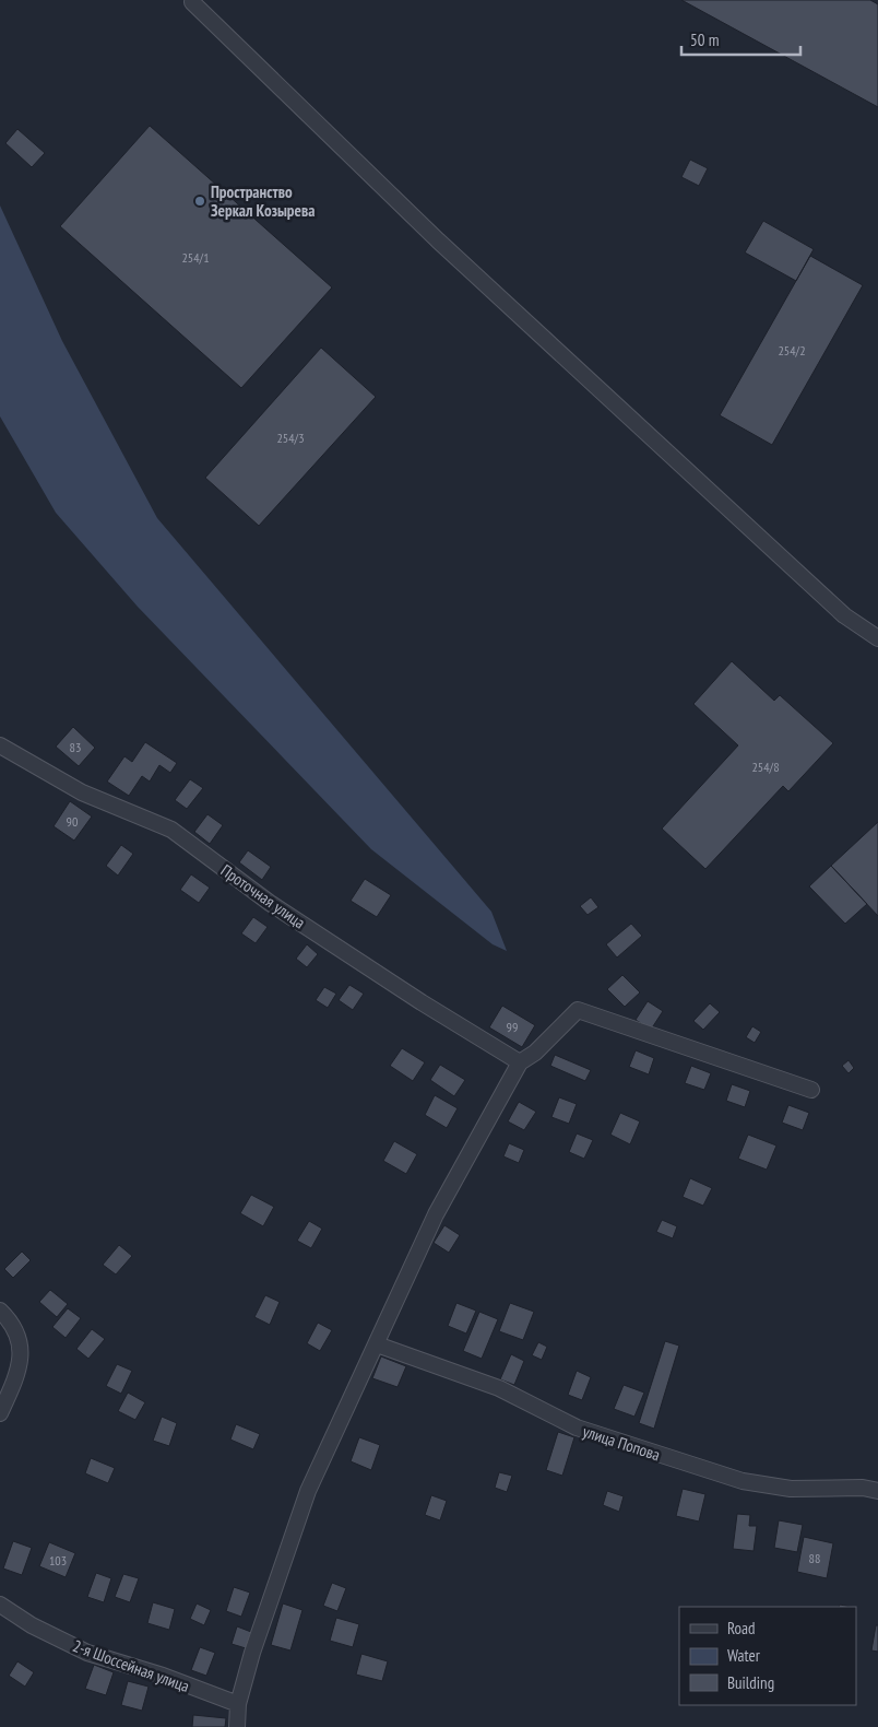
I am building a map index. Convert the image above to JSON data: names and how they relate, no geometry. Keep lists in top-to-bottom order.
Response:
{
  "streets": {
    "street": ["Проточная улица", "улица Попова", "2-я Шоссейная улица"]
  },
  "places": ["Пространство Зеркал Козырева"],
  "house_numbers": [
    "254/1",
    "254/2",
    "254/3",
    "83",
    "254/8",
    "90",
    "99",
    "88",
    "103"
  ],
  "legend": ["Road", "Water", "Building"],
  "scale_bar": "50 m"
}
